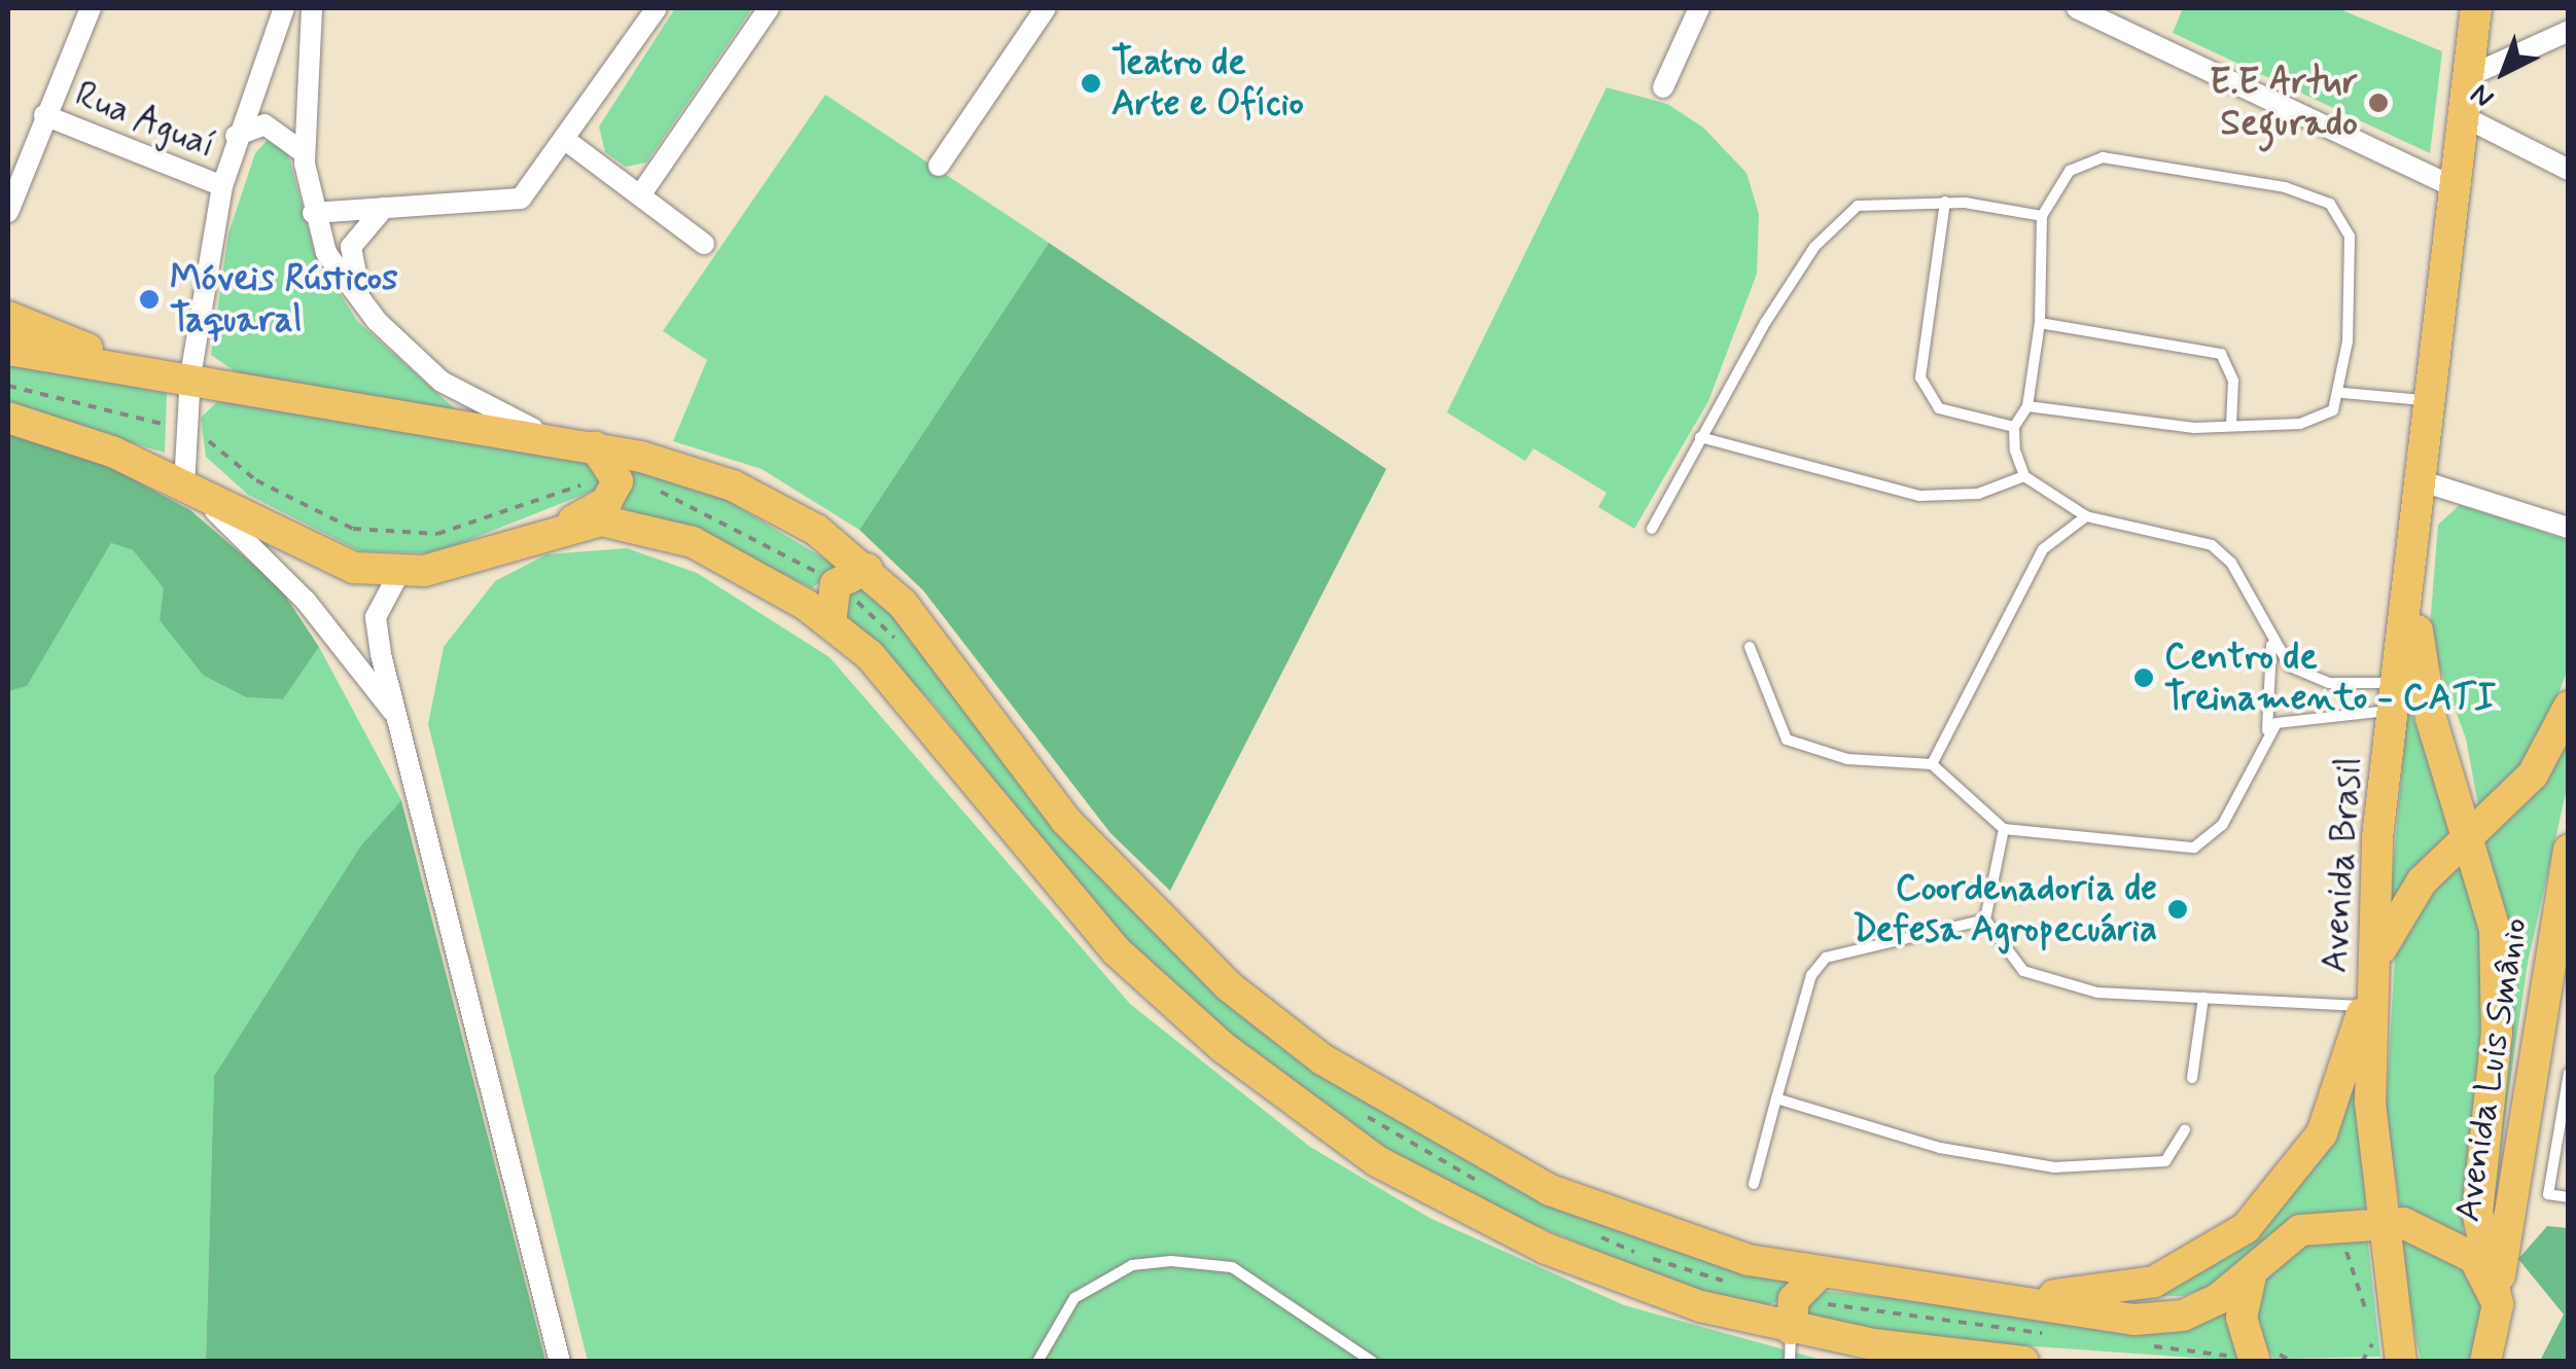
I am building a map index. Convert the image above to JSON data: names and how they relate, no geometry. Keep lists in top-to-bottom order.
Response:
{
  "streets": {
    "main road": ["Avenida Brasil", "Avenida Luis Smânio"],
    "street": ["Rua Aguaí"]
  },
  "places": [
    "Teatro de Arte e Ofício",
    "E.E Artur Segurado",
    "Móveis Rústicos Taquaral",
    "Centro de Treinamento - CATI",
    "Coordenadoria de Defesa Agropecuária"
  ],
  "north": "bottom left"
}
